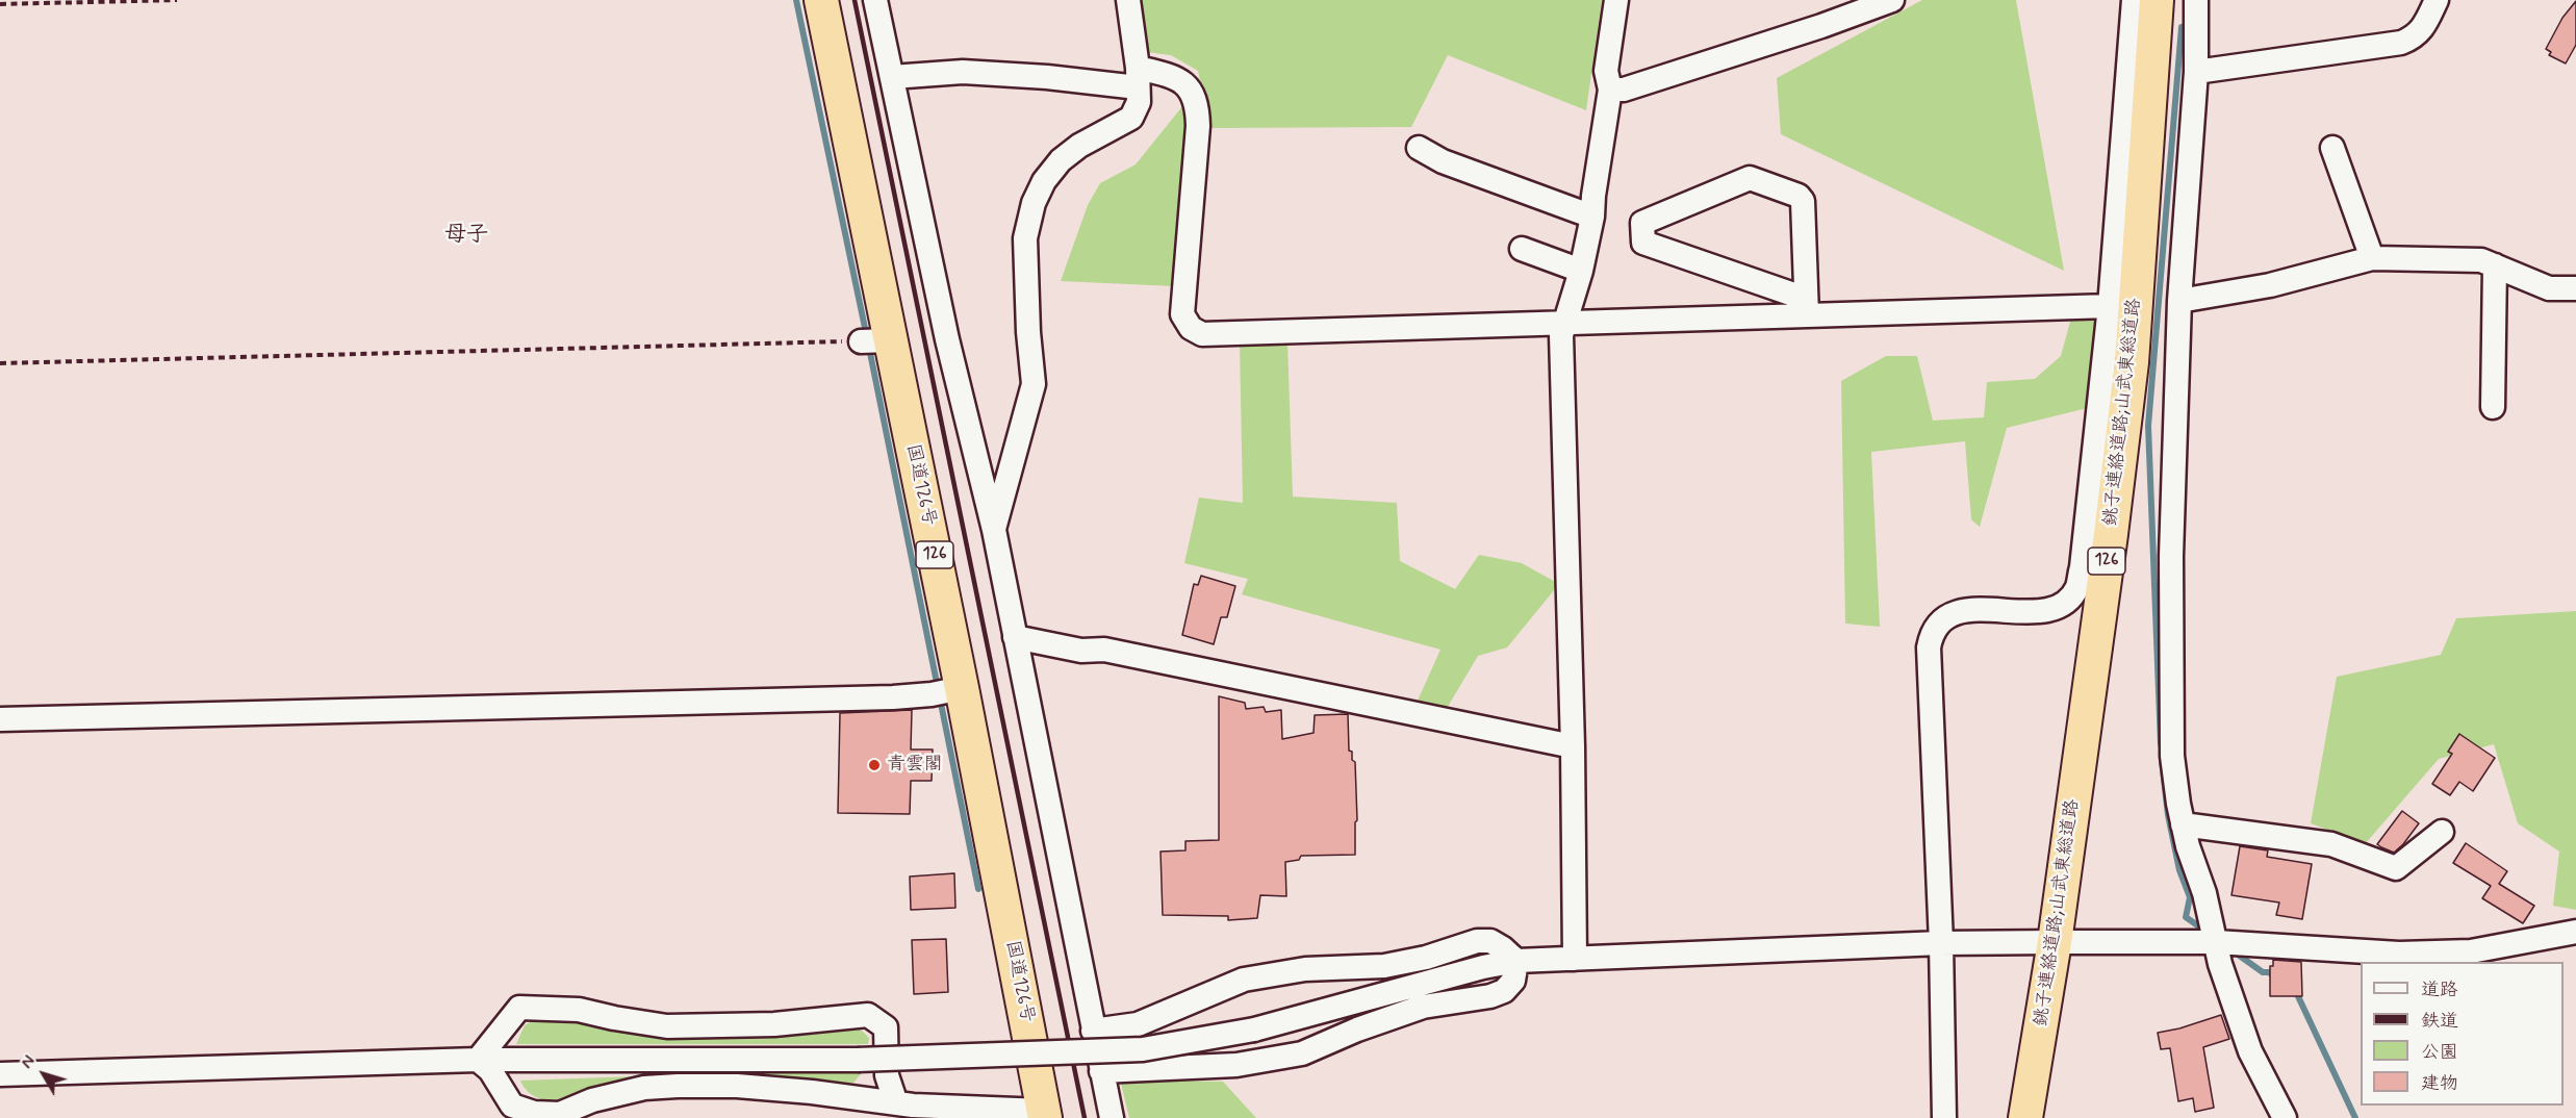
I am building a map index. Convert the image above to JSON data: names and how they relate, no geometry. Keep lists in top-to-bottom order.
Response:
{
  "streets": {
    "highway": ["銚子連絡道路;山武東総道路", "国道126号", "126"]
  },
  "districts": ["母子"],
  "places": ["青雲閣"],
  "legend": [
    "道路",
    "鉄道",
    "公園",
    "建物"
  ],
  "north": "top left"
}
